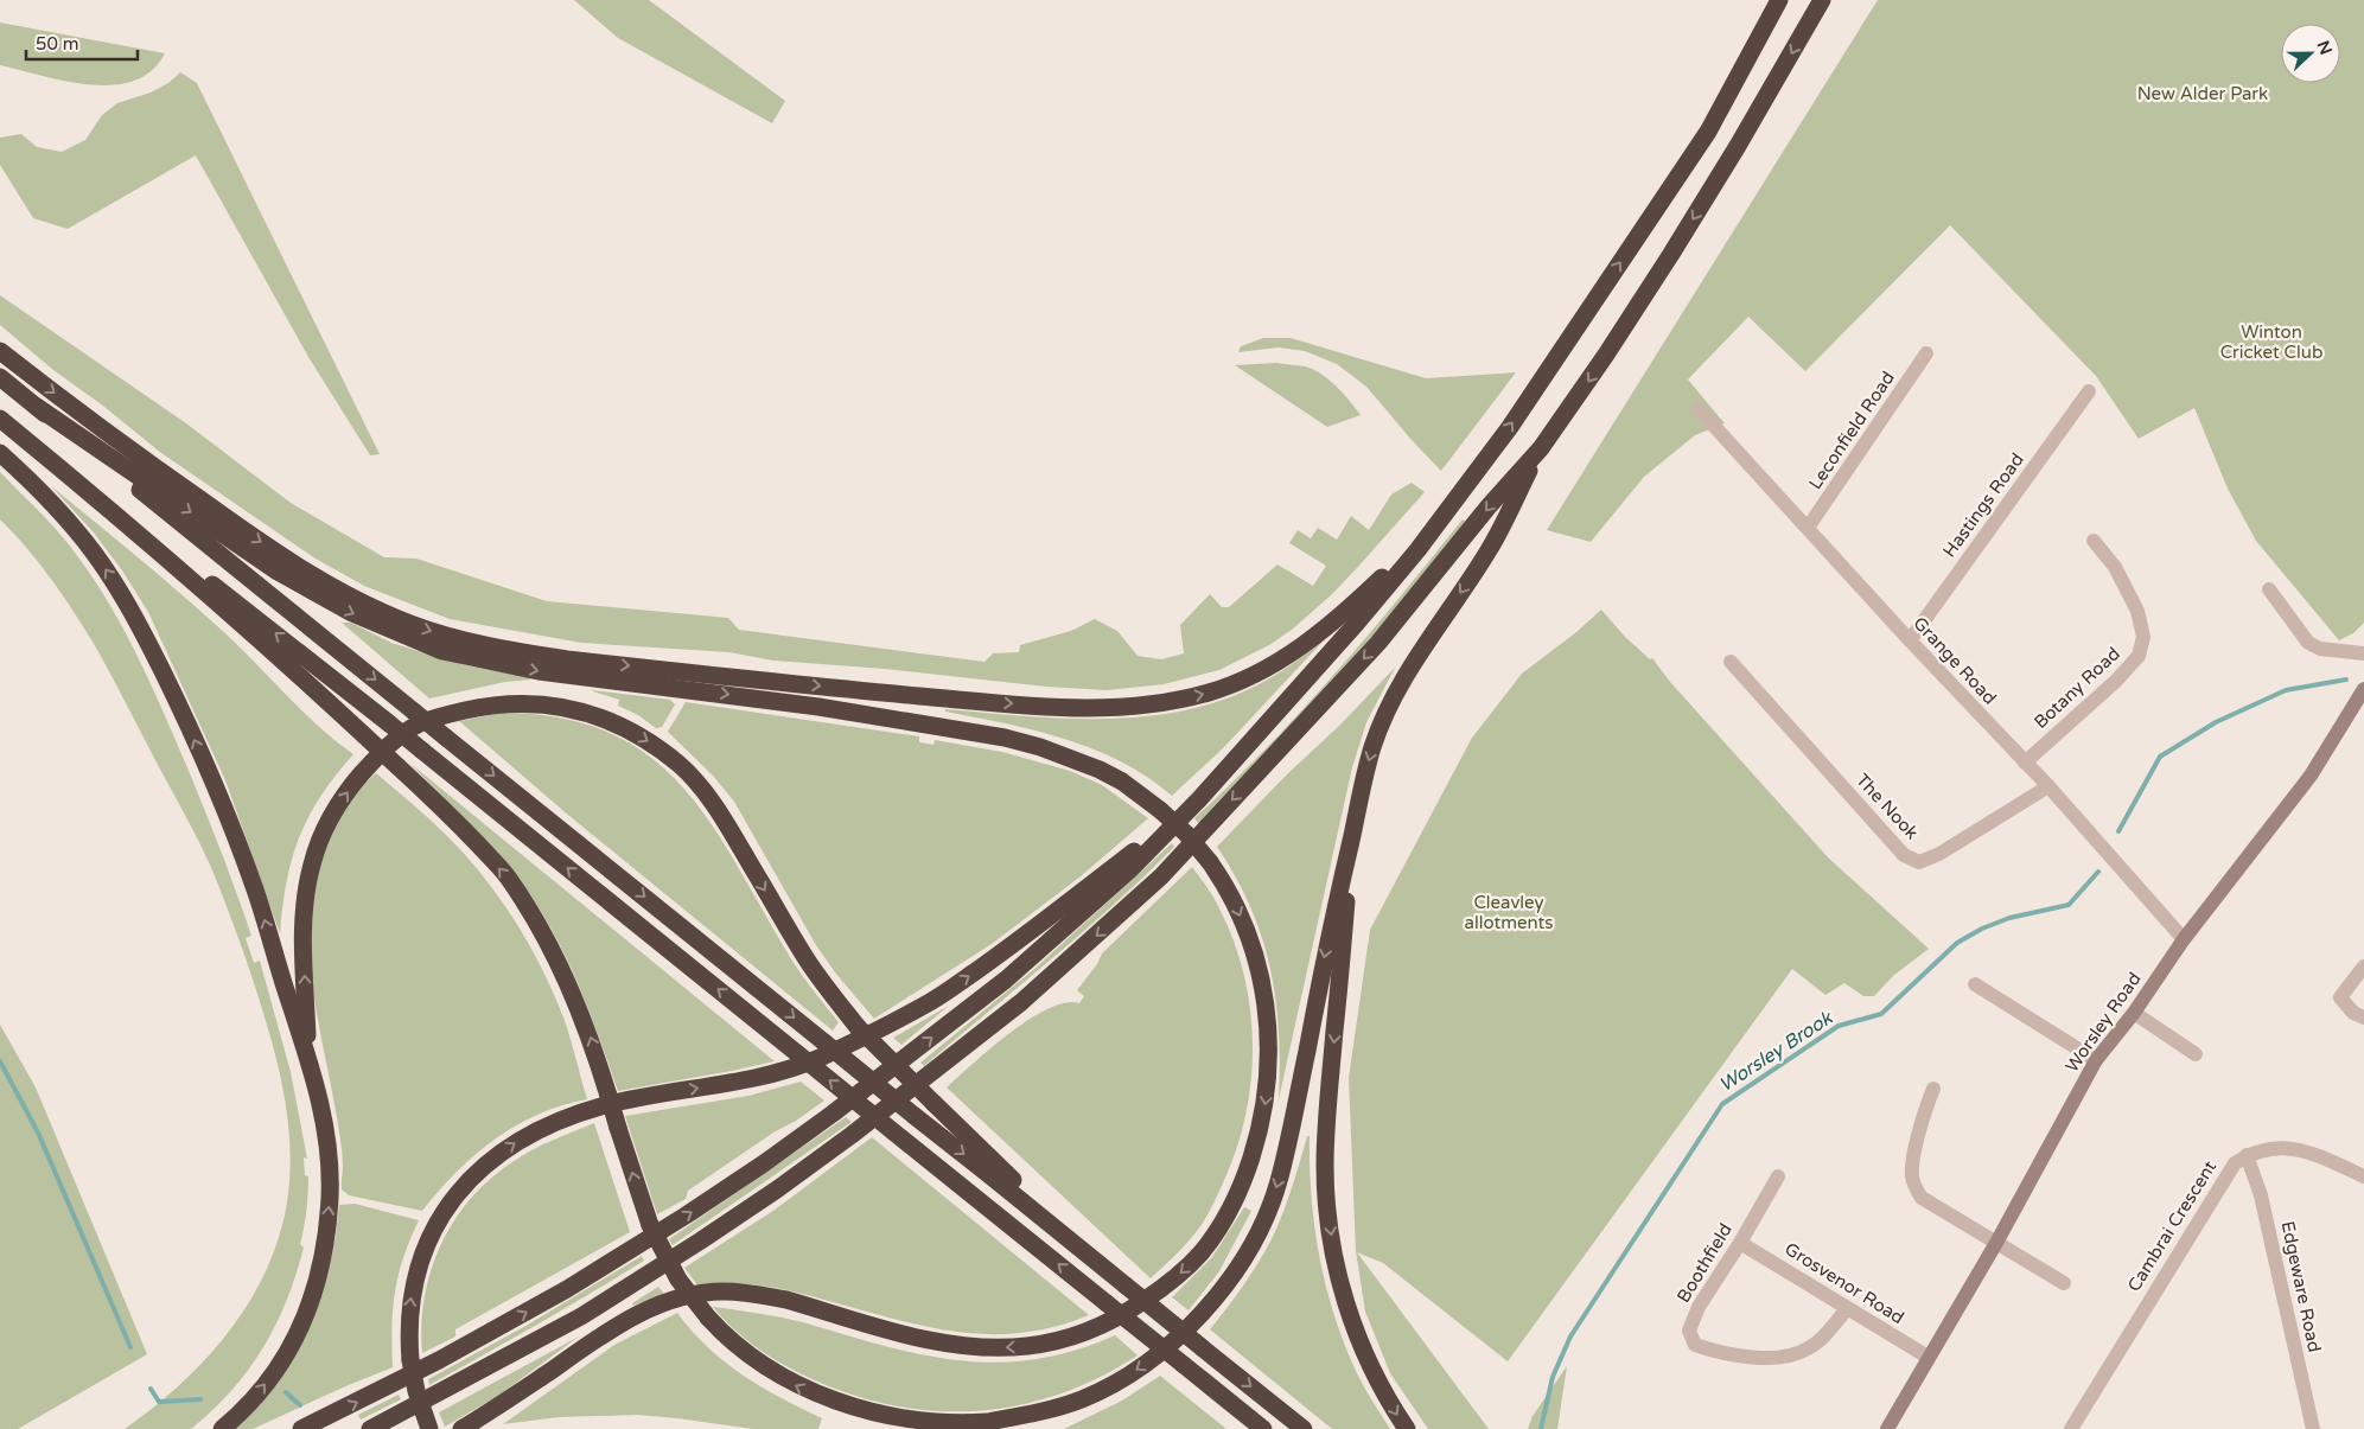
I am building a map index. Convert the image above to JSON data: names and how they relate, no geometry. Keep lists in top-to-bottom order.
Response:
{
  "streets": {
    "main road": ["Worsley Road"],
    "street": [
      "Leconfield Road",
      "Hastings Road",
      "Grange Road",
      "Botany Road",
      "The Nook",
      "Cambrai Crescent",
      "Boothfield",
      "Grosvenor Road",
      "Edgeware Road"
    ]
  },
  "crossings": [
    ["Leconfield Road", "Grange Road"],
    ["Hastings Road", "Grange Road"],
    ["Grange Road", "Botany Road"],
    ["Grange Road", "The Nook"],
    ["Grange Road", "Worsley Road"],
    ["Worsley Road", "Grosvenor Road"],
    ["Cambrai Crescent", "Edgeware Road"],
    ["Boothfield", "Grosvenor Road"]
  ],
  "water": ["Worsley Brook"],
  "parks": ["New Alder Park", "Winton Cricket Club", "Cleavley allotments"],
  "scale_bar": "50 m",
  "north": "right"
}
